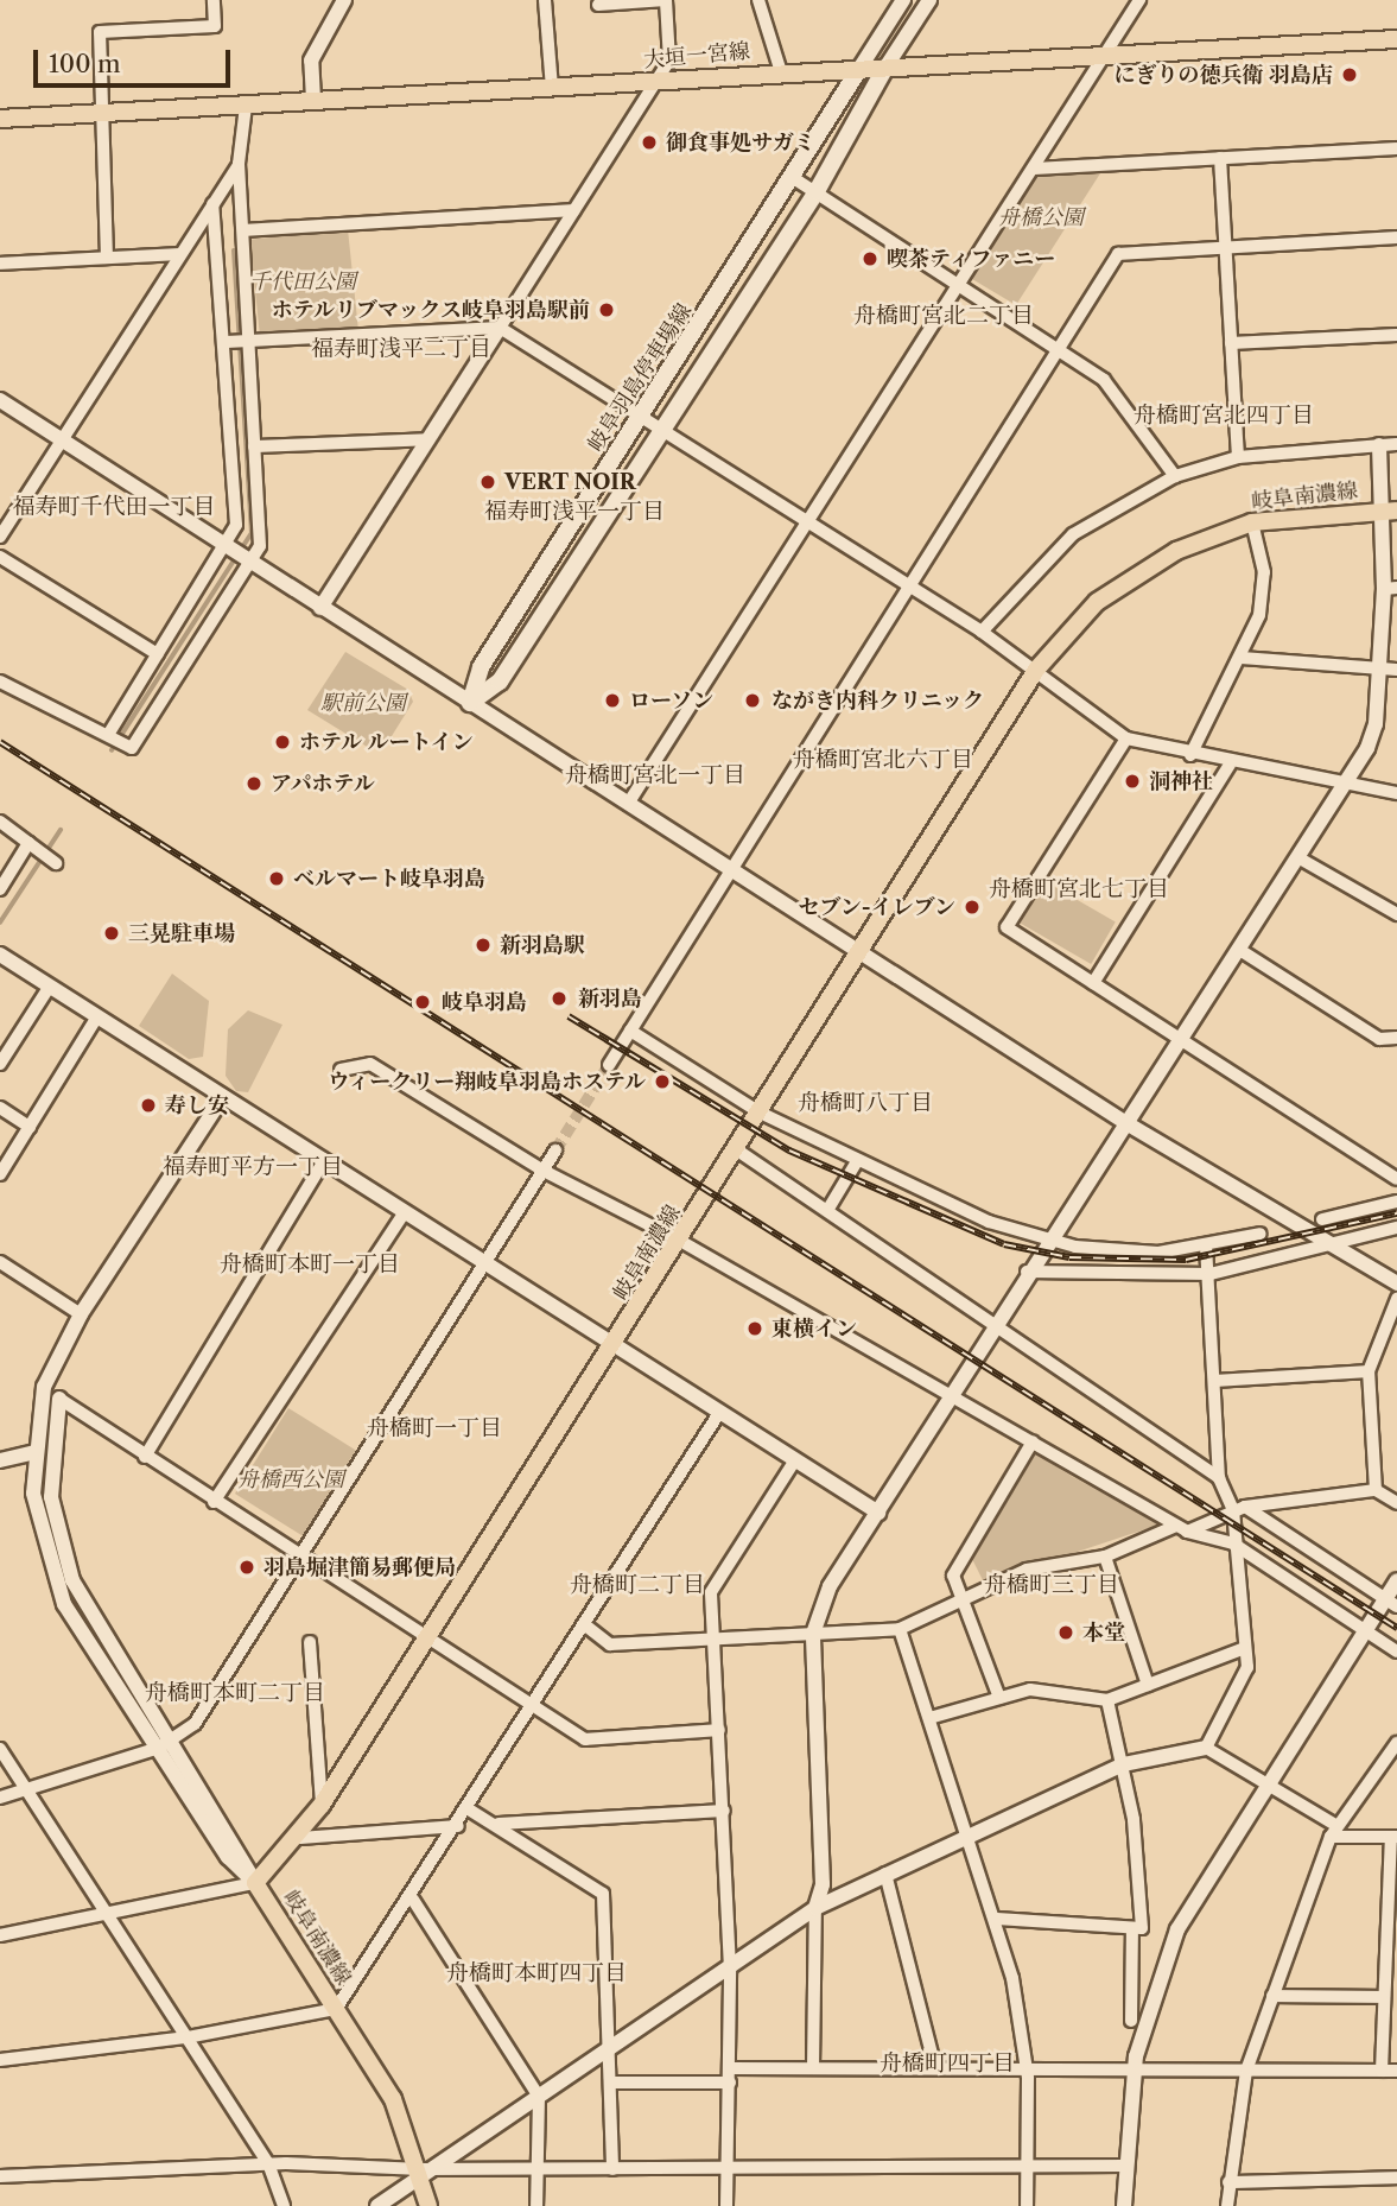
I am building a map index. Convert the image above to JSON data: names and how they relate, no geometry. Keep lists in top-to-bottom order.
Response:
{
  "streets": {
    "main road": ["大垣一宮線", "岐阜羽島停車場線", "岐阜南濃線"]
  },
  "crossings": [
    ["大垣一宮線", "岐阜羽島停車場線"]
  ],
  "districts": [
    "舟橋町宮北二丁目",
    "福寿町浅平二丁目",
    "舟橋町宮北四丁目",
    "福寿町千代田一丁目",
    "福寿町浅平一丁目",
    "舟橋町宮北六丁目",
    "舟橋町宮北一丁目",
    "舟橋町宮北七丁目",
    "舟橋町八丁目",
    "福寿町平方一丁目",
    "舟橋町本町一丁目",
    "舟橋町一丁目",
    "舟橋町二丁目",
    "舟橋町三丁目",
    "舟橋町本町二丁目",
    "舟橋町本町四丁目",
    "舟橋町四丁目"
  ],
  "parks": [
    "舟橋公園",
    "千代田公園",
    "駅前公園",
    "舟橋西公園"
  ],
  "places": [
    "にぎりの徳兵衛 羽島店",
    "御食事処サガミ",
    "喫茶ティファニー",
    "ホテルリブマックス岐阜羽島駅前",
    "VERT NOIR",
    "ローソン",
    "ながき内科クリニック",
    "ホテル ルートイン",
    "洞神社",
    "アパホテル",
    "ベルマート岐阜羽島",
    "セブン-イレブン",
    "三晃駐車場",
    "新羽島駅",
    "新羽島",
    "岐阜羽島",
    "ウィークリー翔岐阜羽島ホステル",
    "寿し安",
    "東横イン",
    "羽島堀津簡易郵便局",
    "本堂"
  ],
  "scale_bar": "100 m"
}
